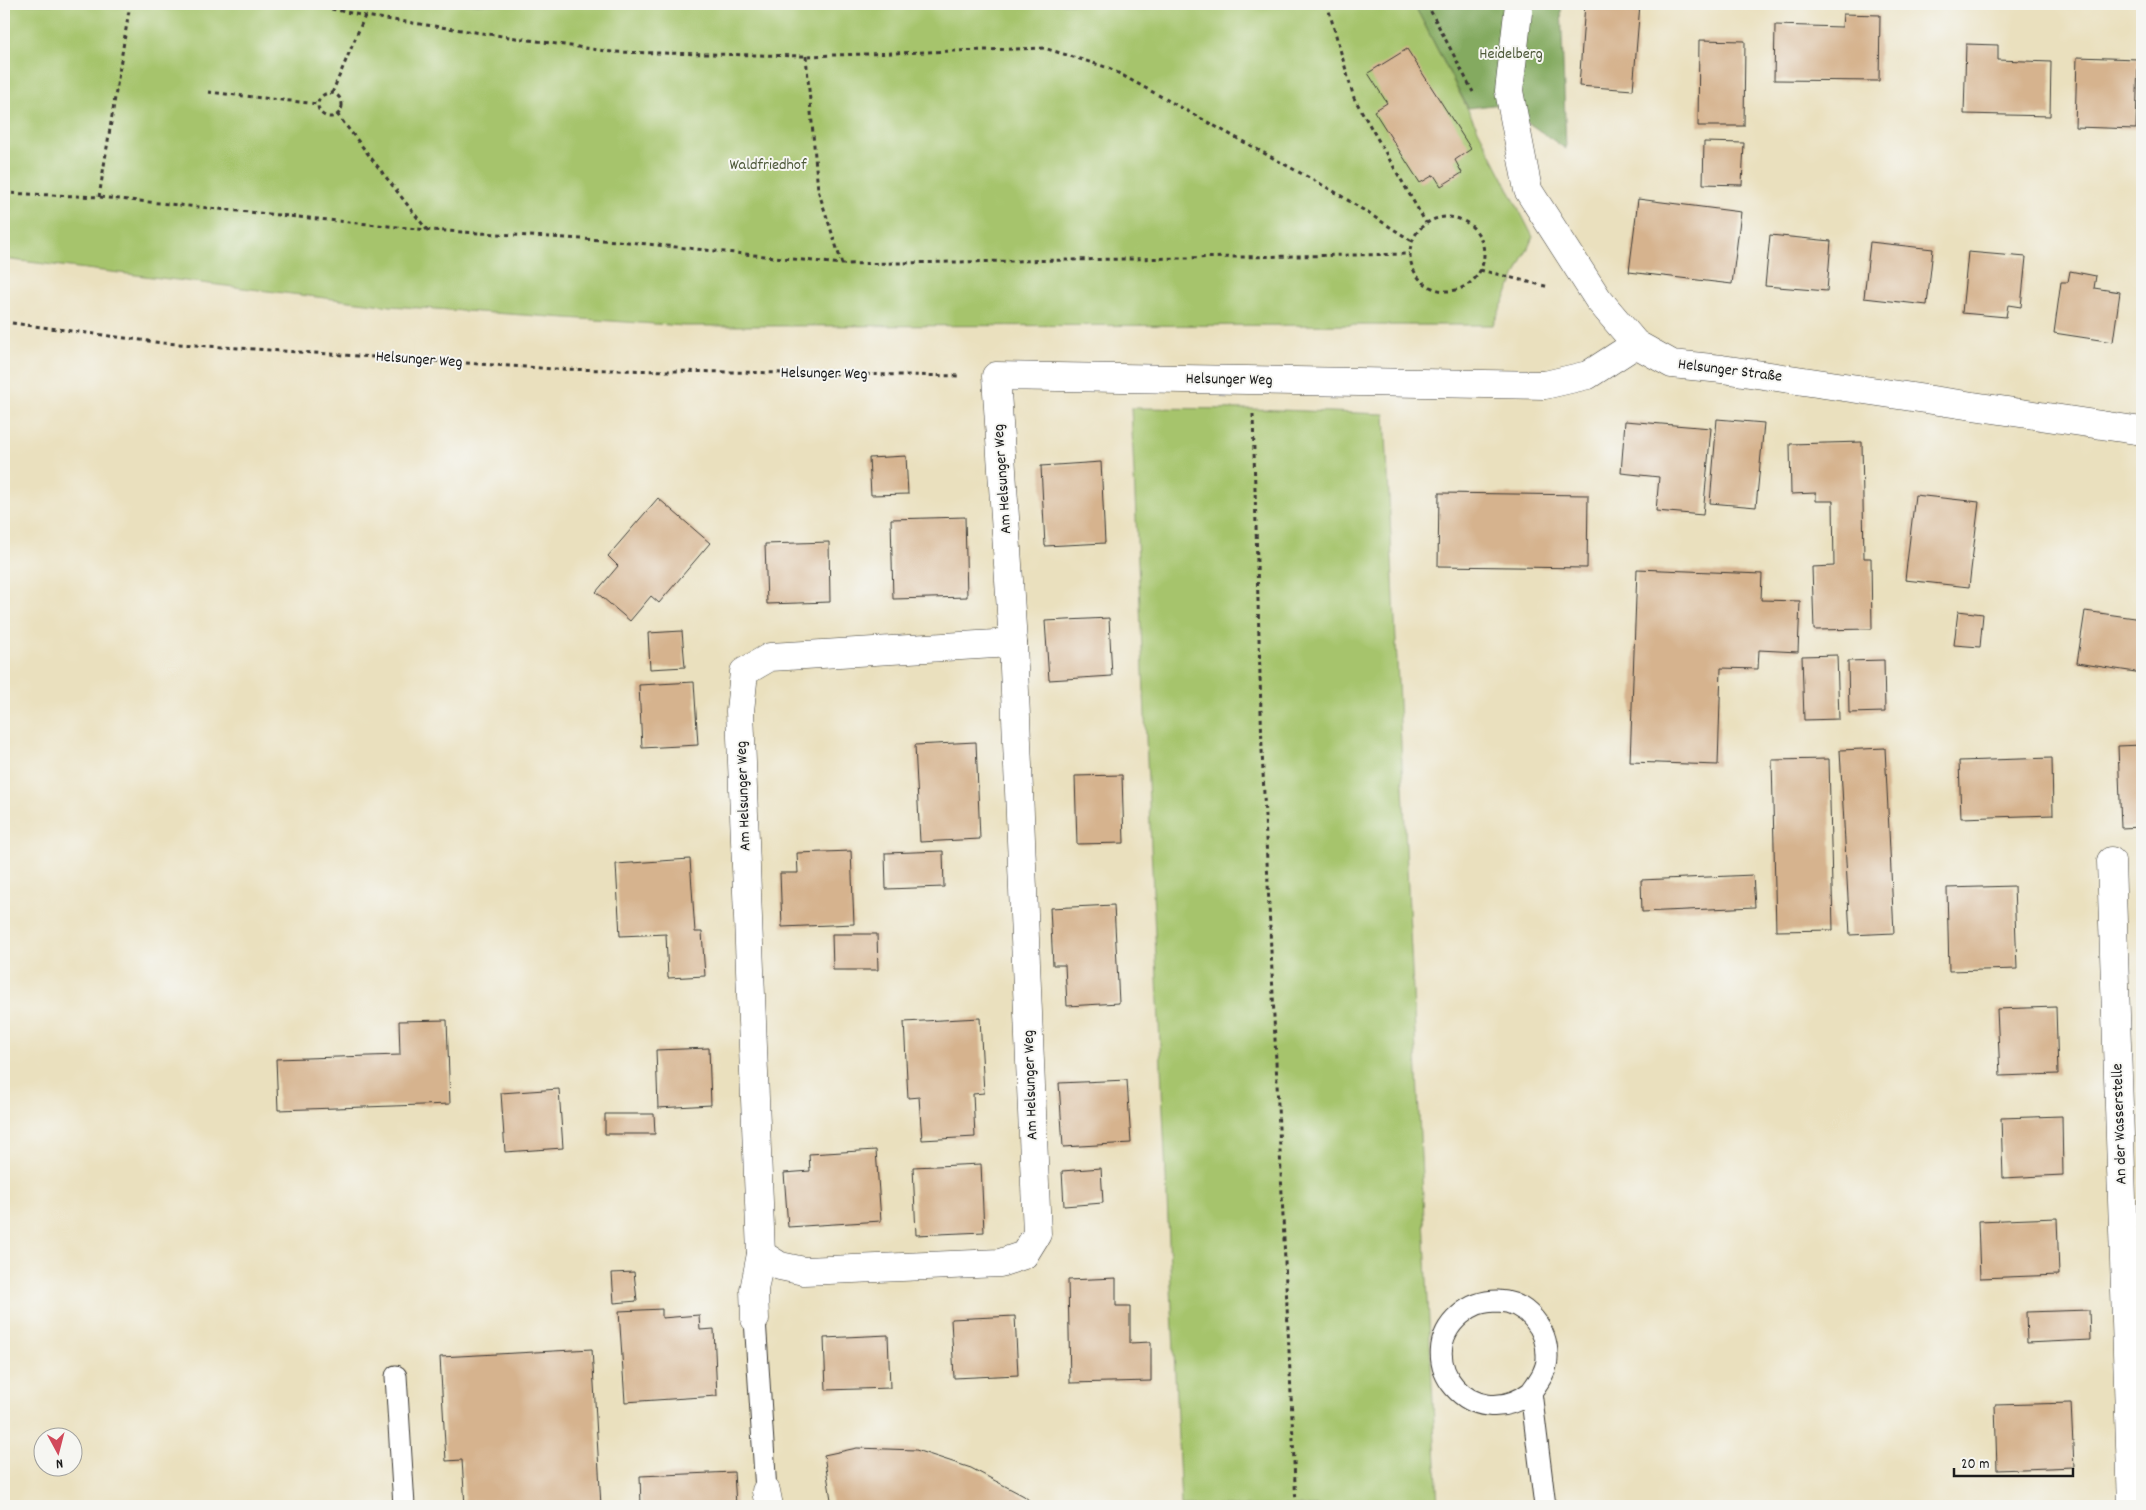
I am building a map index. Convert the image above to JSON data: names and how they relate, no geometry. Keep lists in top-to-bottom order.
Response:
{
  "streets": {
    "street": [
      "Helsunger Weg",
      "Helsunger Straße",
      "Am Helsunger Weg",
      "An der Wasserstelle"
    ]
  },
  "crossings": [
    ["Helsunger Weg", "Helsunger Straße"],
    ["Helsunger Weg", "Am Helsunger Weg"]
  ],
  "parks": ["Heidelberg", "Waldfriedhof"],
  "scale_bar": "20 m",
  "north": "bottom"
}
